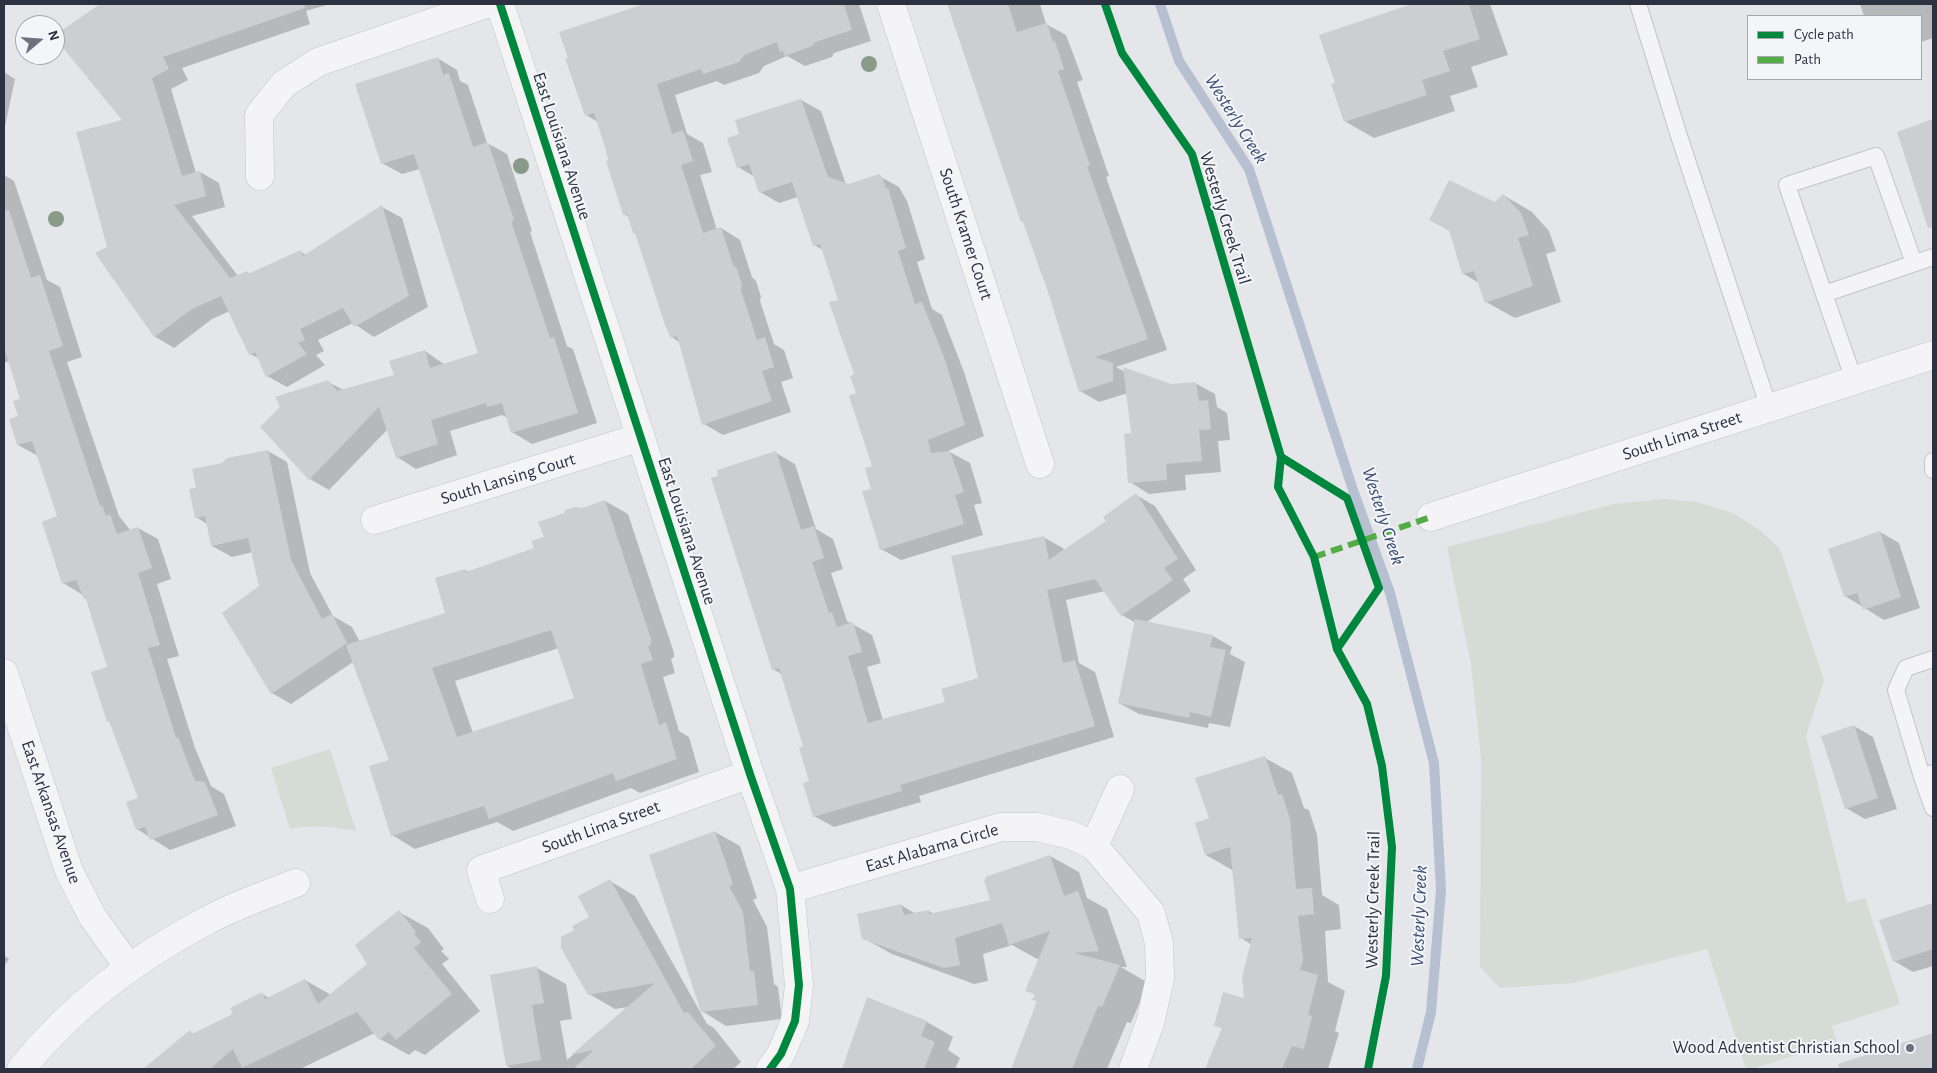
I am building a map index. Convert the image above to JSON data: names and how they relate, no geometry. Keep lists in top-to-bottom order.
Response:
{
  "streets": {
    "street": [
      "East Louisiana Avenue",
      "South Kramer Court",
      "South Lima Street",
      "South Lansing Court",
      "East Arkansas Avenue",
      "East Alabama Circle"
    ],
    "cycle path": ["Westerly Creek Trail"]
  },
  "crossings": [
    ["East Louisiana Avenue", "South Lima Street"],
    ["East Louisiana Avenue", "South Lansing Court"],
    ["East Louisiana Avenue", "East Alabama Circle"]
  ],
  "water": ["Westerly Creek"],
  "places": ["Wood Adventist Christian School"],
  "legend": ["Cycle path", "Path"],
  "north": "right"
}
